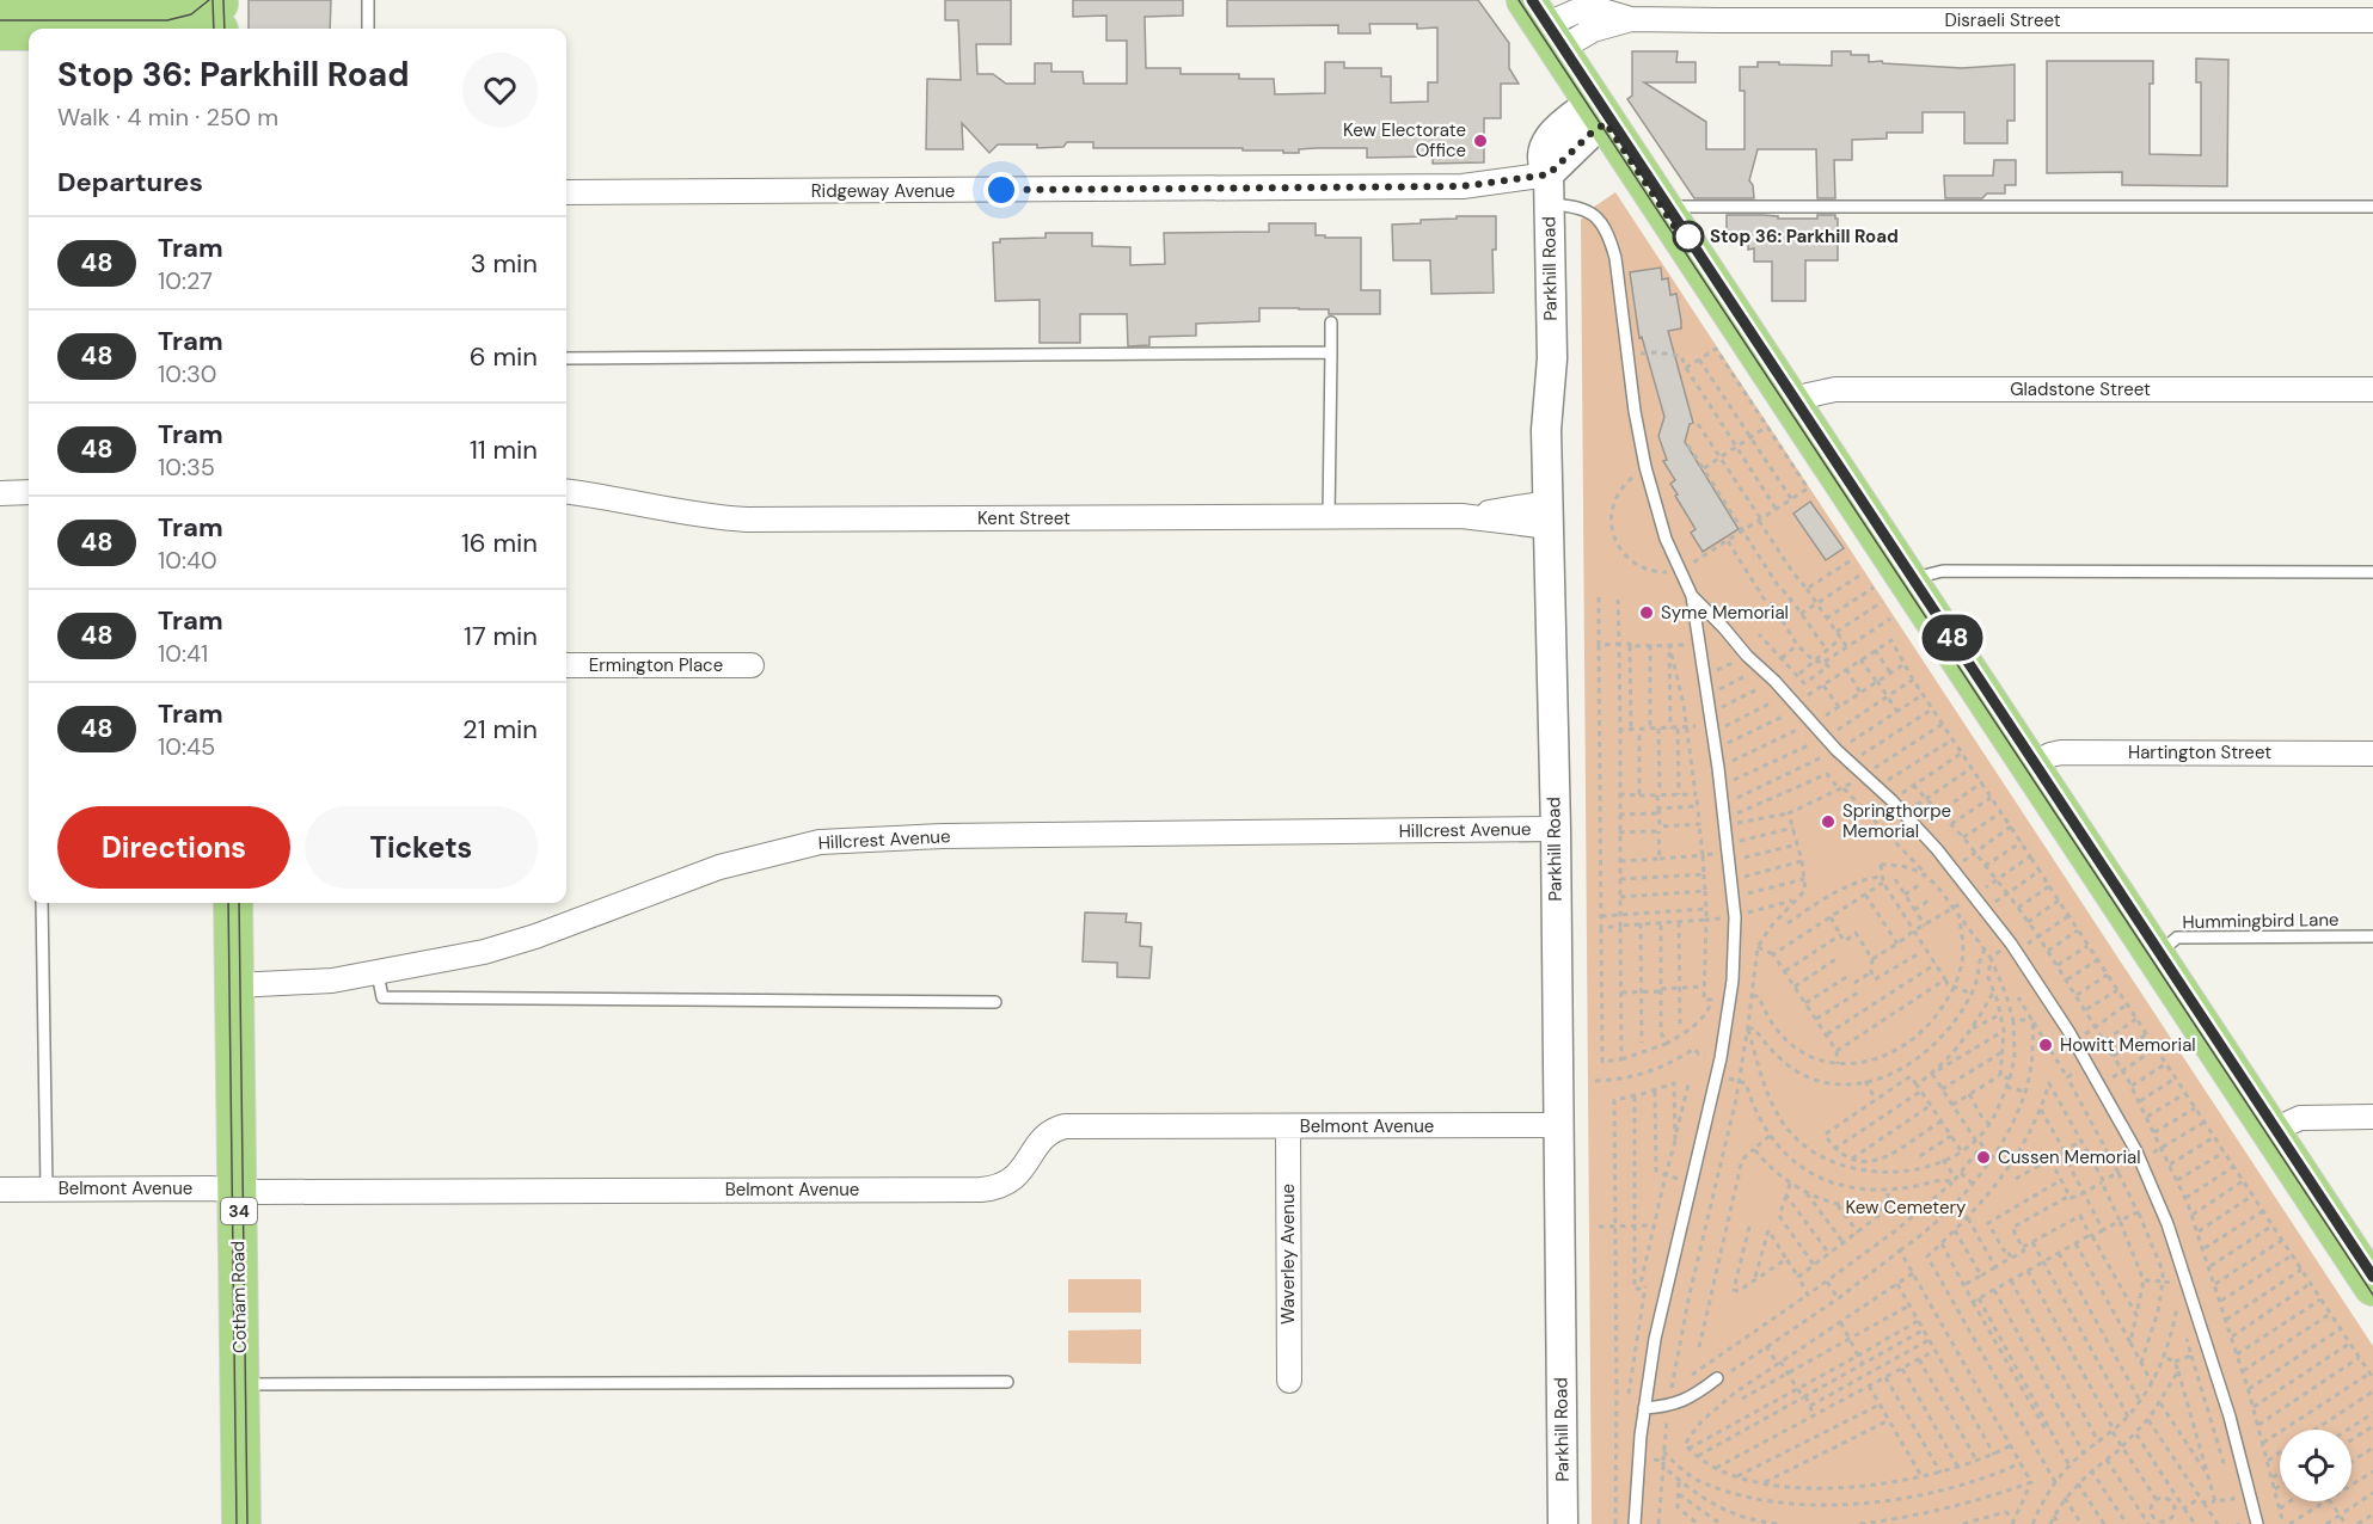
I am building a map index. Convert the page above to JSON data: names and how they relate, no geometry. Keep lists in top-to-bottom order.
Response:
{
  "streets": {
    "main road": ["34", "Cotham Road"],
    "street": [
      "Disraeli Street",
      "Ridgeway Avenue",
      "Parkhill Road",
      "Gladstone Street",
      "Kent Street",
      "Ermington Place",
      "Hartington Street",
      "Hillcrest Avenue",
      "Belmont Avenue",
      "Waverley Avenue"
    ],
    "lane": ["Hummingbird Lane"]
  },
  "crossings": [
    ["Ridgeway Avenue", "Parkhill Road"],
    ["Parkhill Road", "Kent Street"],
    ["Parkhill Road", "Hillcrest Avenue"],
    ["Parkhill Road", "Belmont Avenue"],
    ["Hillcrest Avenue", "Cotham Road"],
    ["Belmont Avenue", "Waverley Avenue"],
    ["Belmont Avenue", "Cotham Road"]
  ],
  "parks": ["Kew Cemetery"],
  "places": [
    "Kew Electorate Office",
    "Stop 36: Parkhill Road",
    "Syme Memorial",
    "Springthorpe Memorial",
    "Howitt Memorial",
    "Cussen Memorial"
  ],
  "lines": ["tram line 48"],
  "page": {
    "on_map": "48",
    "heading": [
      ["Stop 36: Parkhill Road", "Walk · 4 min · 250 m"],
      "Departures"
    ],
    "list": [
      {
        "mark": "48",
        "name": "Tram",
        "note": "10:27",
        "value": "3 min"
      },
      {
        "mark": "48",
        "name": "Tram",
        "note": "10:30",
        "value": "6 min"
      },
      {
        "mark": "48",
        "name": "Tram",
        "note": "10:35",
        "value": "11 min"
      },
      {
        "mark": "48",
        "name": "Tram",
        "note": "10:40",
        "value": "16 min"
      },
      {
        "mark": "48",
        "name": "Tram",
        "note": "10:41",
        "value": "17 min"
      },
      {
        "mark": "48",
        "name": "Tram",
        "note": "10:45",
        "value": "21 min"
      }
    ],
    "buttons": ["Directions", "Tickets"]
  }
}
